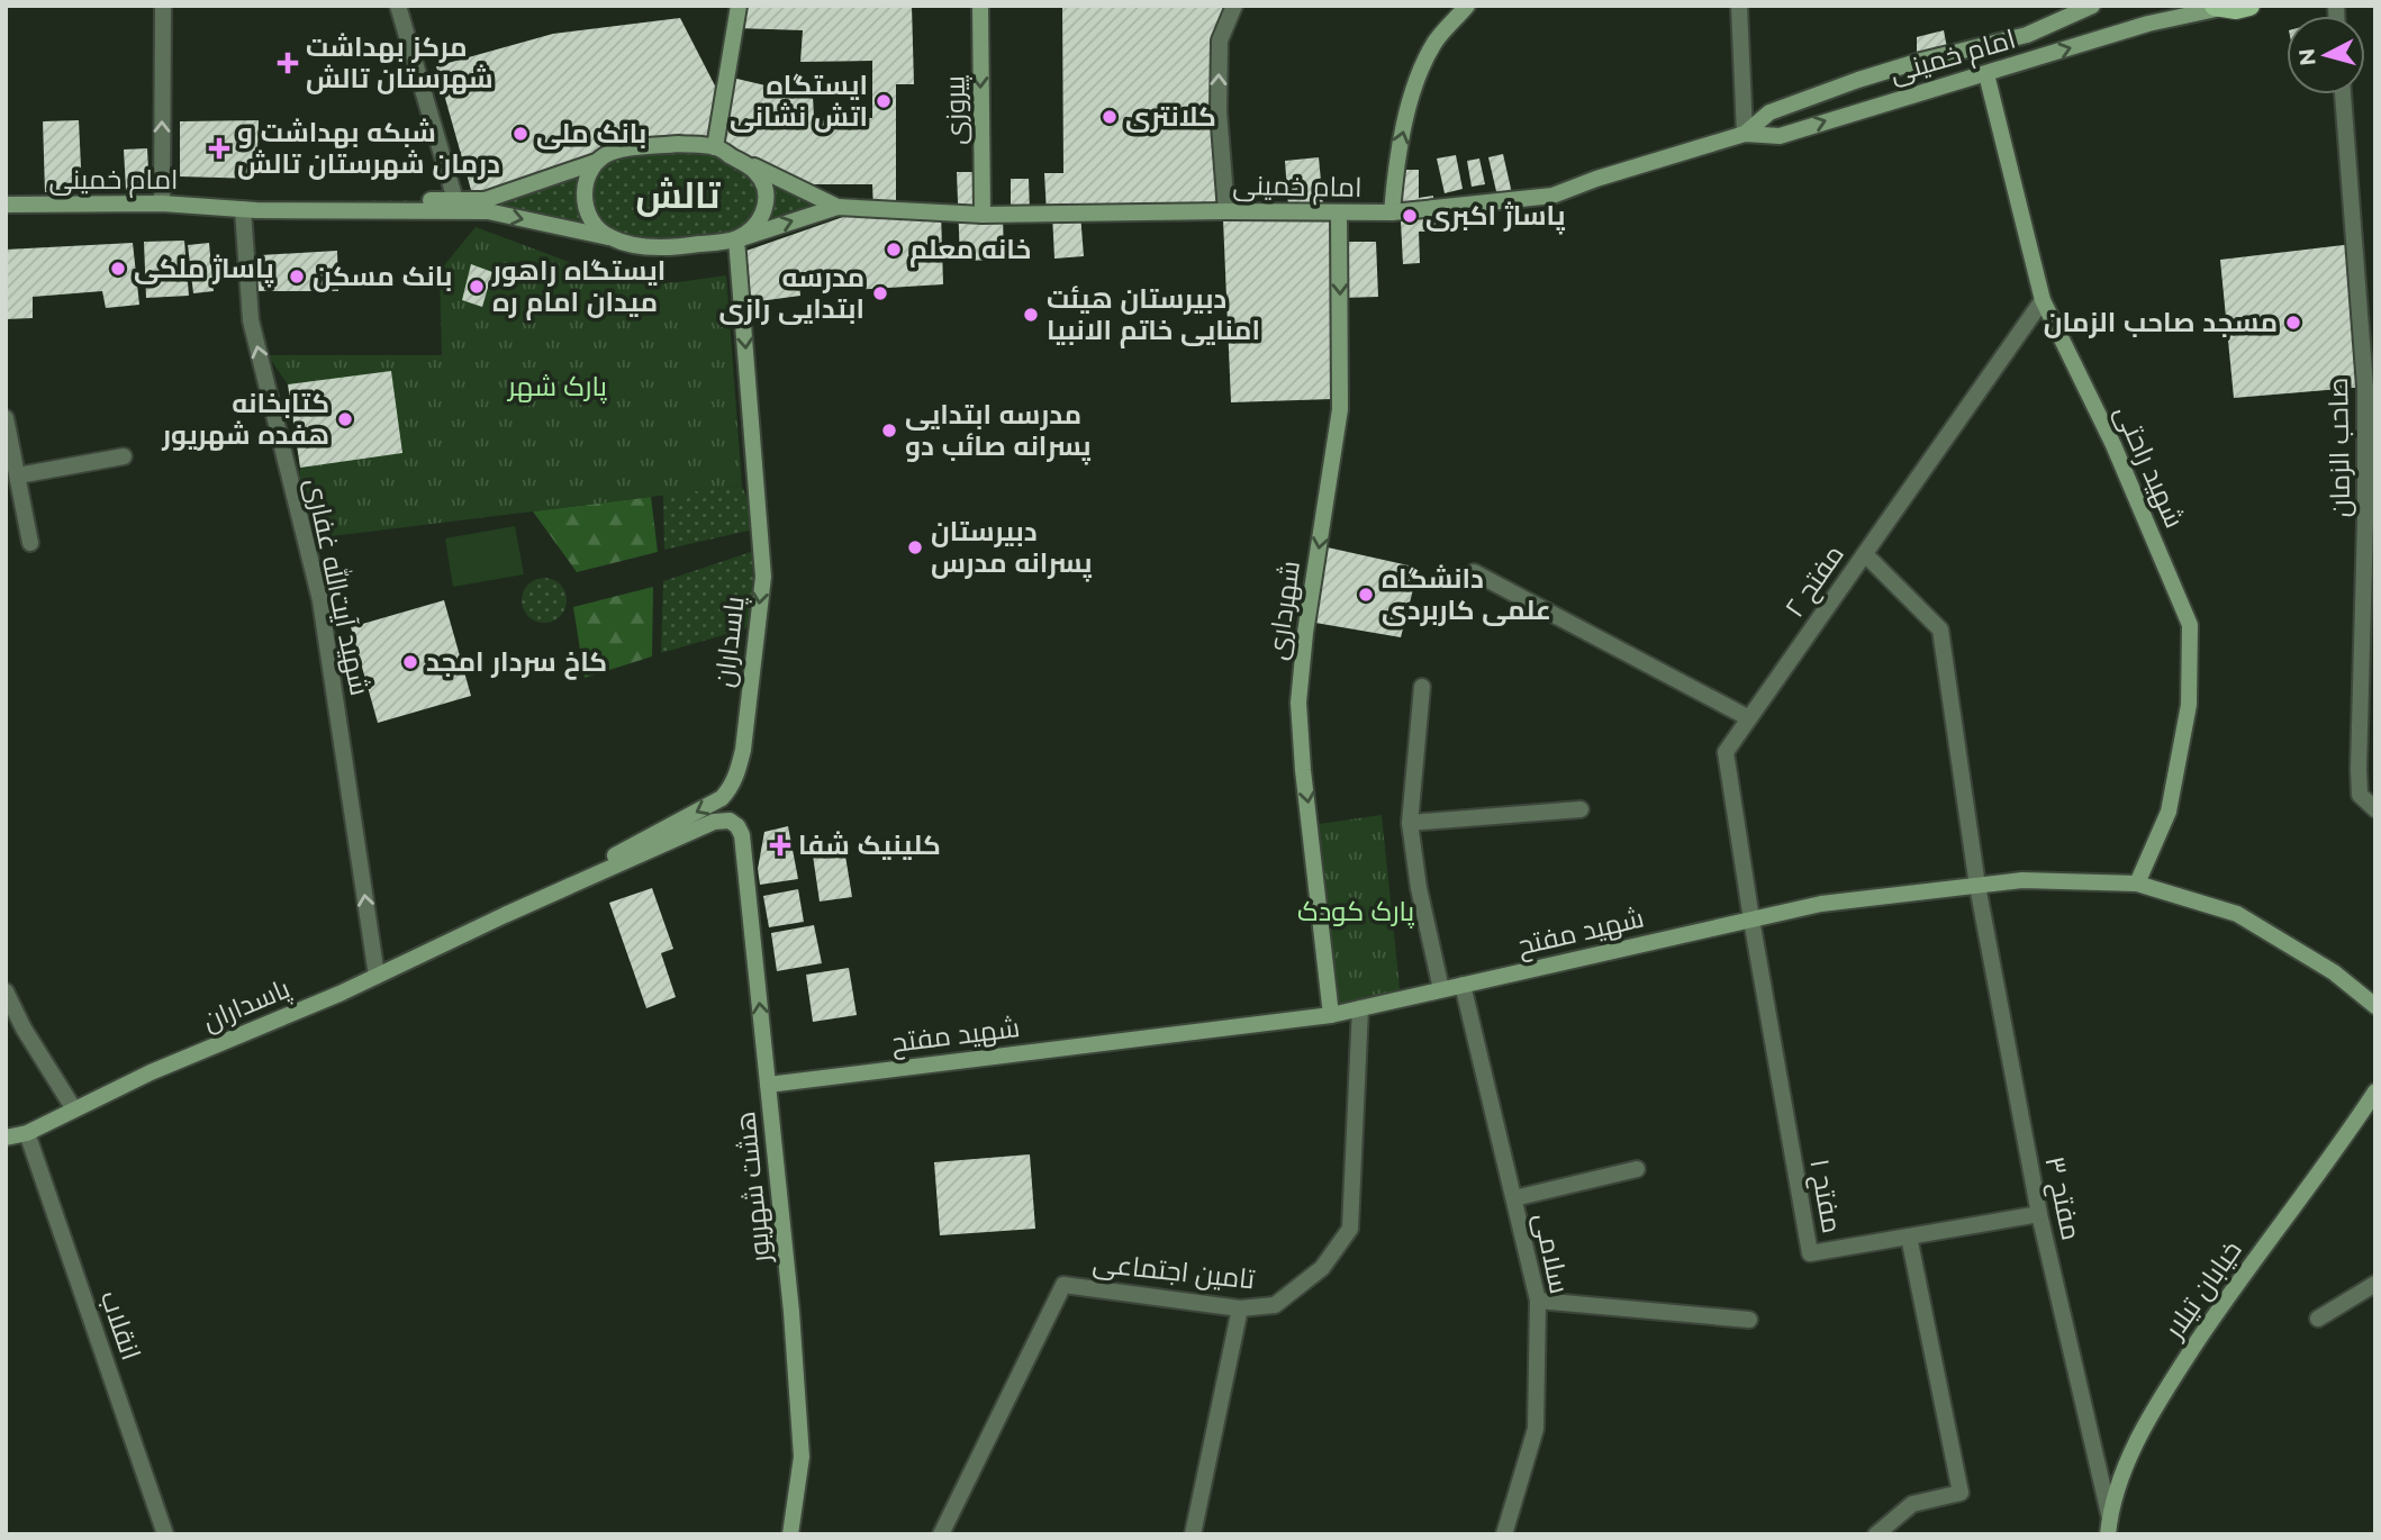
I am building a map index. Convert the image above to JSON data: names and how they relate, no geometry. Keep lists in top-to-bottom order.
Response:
{
  "streets": {
    "street": [
      "امام خمینی",
      "پیروزی",
      "صاحب الزمان",
      "شهید راحتی",
      "مفتح ۲",
      "شهید آیت‌الله غفاری",
      "شهرداری",
      "پاسداران",
      "شهید مفتح",
      "هشت شهریور",
      "مفتح ۱",
      "مفتح ۳",
      "سلامی",
      "تامین اجتماعی",
      "خیابان تیلار",
      "انقلاب"
    ]
  },
  "crossings": [
    ["امام خمینی", "پیروزی"],
    ["امام خمینی", "شهید راحتی"],
    ["امام خمینی", "شهید آیت‌الله غفاری"],
    ["امام خمینی", "شهرداری"],
    ["امام خمینی", "پاسداران"],
    ["شهید راحتی", "مفتح ۲"],
    ["شهید راحتی", "شهید مفتح"],
    ["مفتح ۲", "شهید مفتح"],
    ["مفتح ۲", "مفتح ۱"],
    ["مفتح ۲", "مفتح ۳"],
    ["شهید آیت‌الله غفاری", "پاسداران"],
    ["شهرداری", "شهید مفتح"],
    ["پاسداران", "هشت شهریور"],
    ["پاسداران", "انقلاب"],
    ["شهید مفتح", "هشت شهریور"],
    ["شهید مفتح", "مفتح ۱"],
    ["شهید مفتح", "مفتح ۳"],
    ["شهید مفتح", "سلامی"],
    ["شهید مفتح", "تامین اجتماعی"],
    ["مفتح ۱", "مفتح ۳"],
    ["مفتح ۳", "خیابان تیلار"]
  ],
  "one_way": [
    "پیروزی",
    "شهید آیت‌الله غفاری",
    "پاسداران",
    "هشت شهریور"
  ],
  "districts": ["تالش"],
  "parks": ["پارک شهر", "پارک کودک"],
  "places": {
    "health": ["مرکز بهداشت شهرستان تالش", "شبکه بهداشت و درمان شهرستان تالش", "کلینیک شفا"],
    "other": [
      "ایستگاه اتش نشانی",
      "کلانتری",
      "بانک ملی",
      "پاساژ اکبری",
      "خانه معلم",
      "پاساژ ملکی",
      "بانک مسکن",
      "ایستگاه راهور میدان امام ره",
      "مدرسه ابتدایی رازی",
      "دبیرستان هیئت امنایی خاتم الانبیا",
      "مسجد صاحب الزمان",
      "کتابخانه هفده شهریور",
      "مدرسه ابتدایی پسرانه صائب دو",
      "دبیرستان پسرانه مدرس",
      "دانشگاه علمی کاربردی",
      "کاخ سردار امجد"
    ]
  },
  "north": "left"
}
